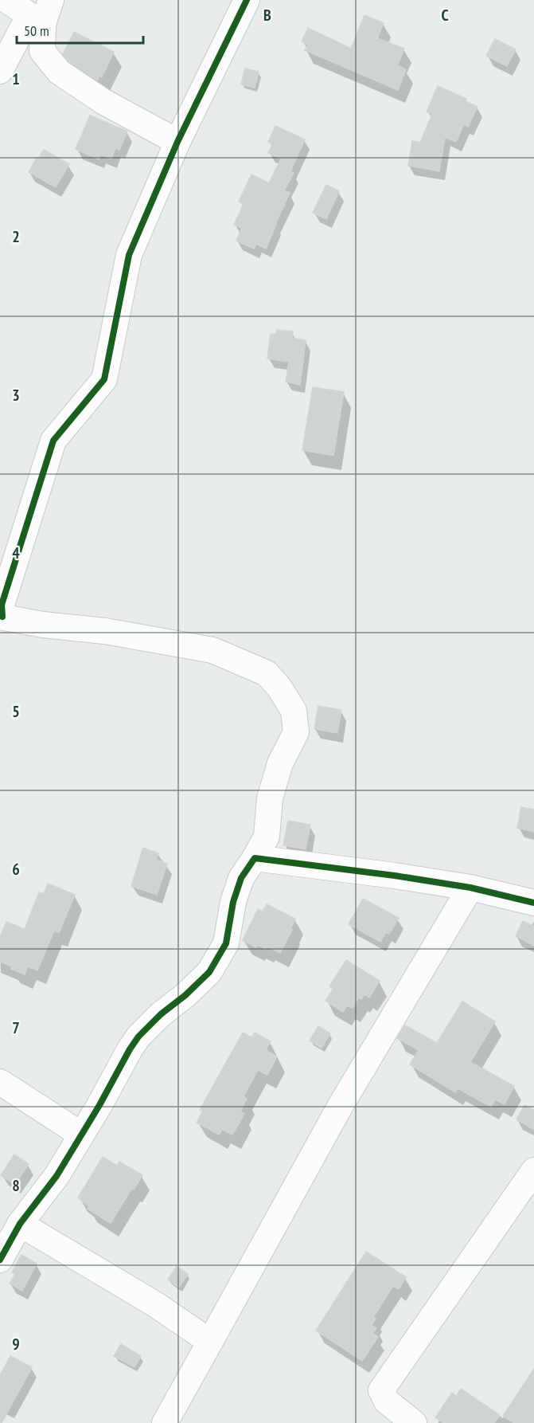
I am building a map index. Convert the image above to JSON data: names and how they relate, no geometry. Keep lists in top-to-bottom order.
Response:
{
  "scale_bar": "50 m",
  "grid": {
    "columns": ["B", "C"],
    "rows": [
      "1",
      "2",
      "3",
      "4",
      "5",
      "6",
      "7",
      "8",
      "9"
    ]
  }
}
